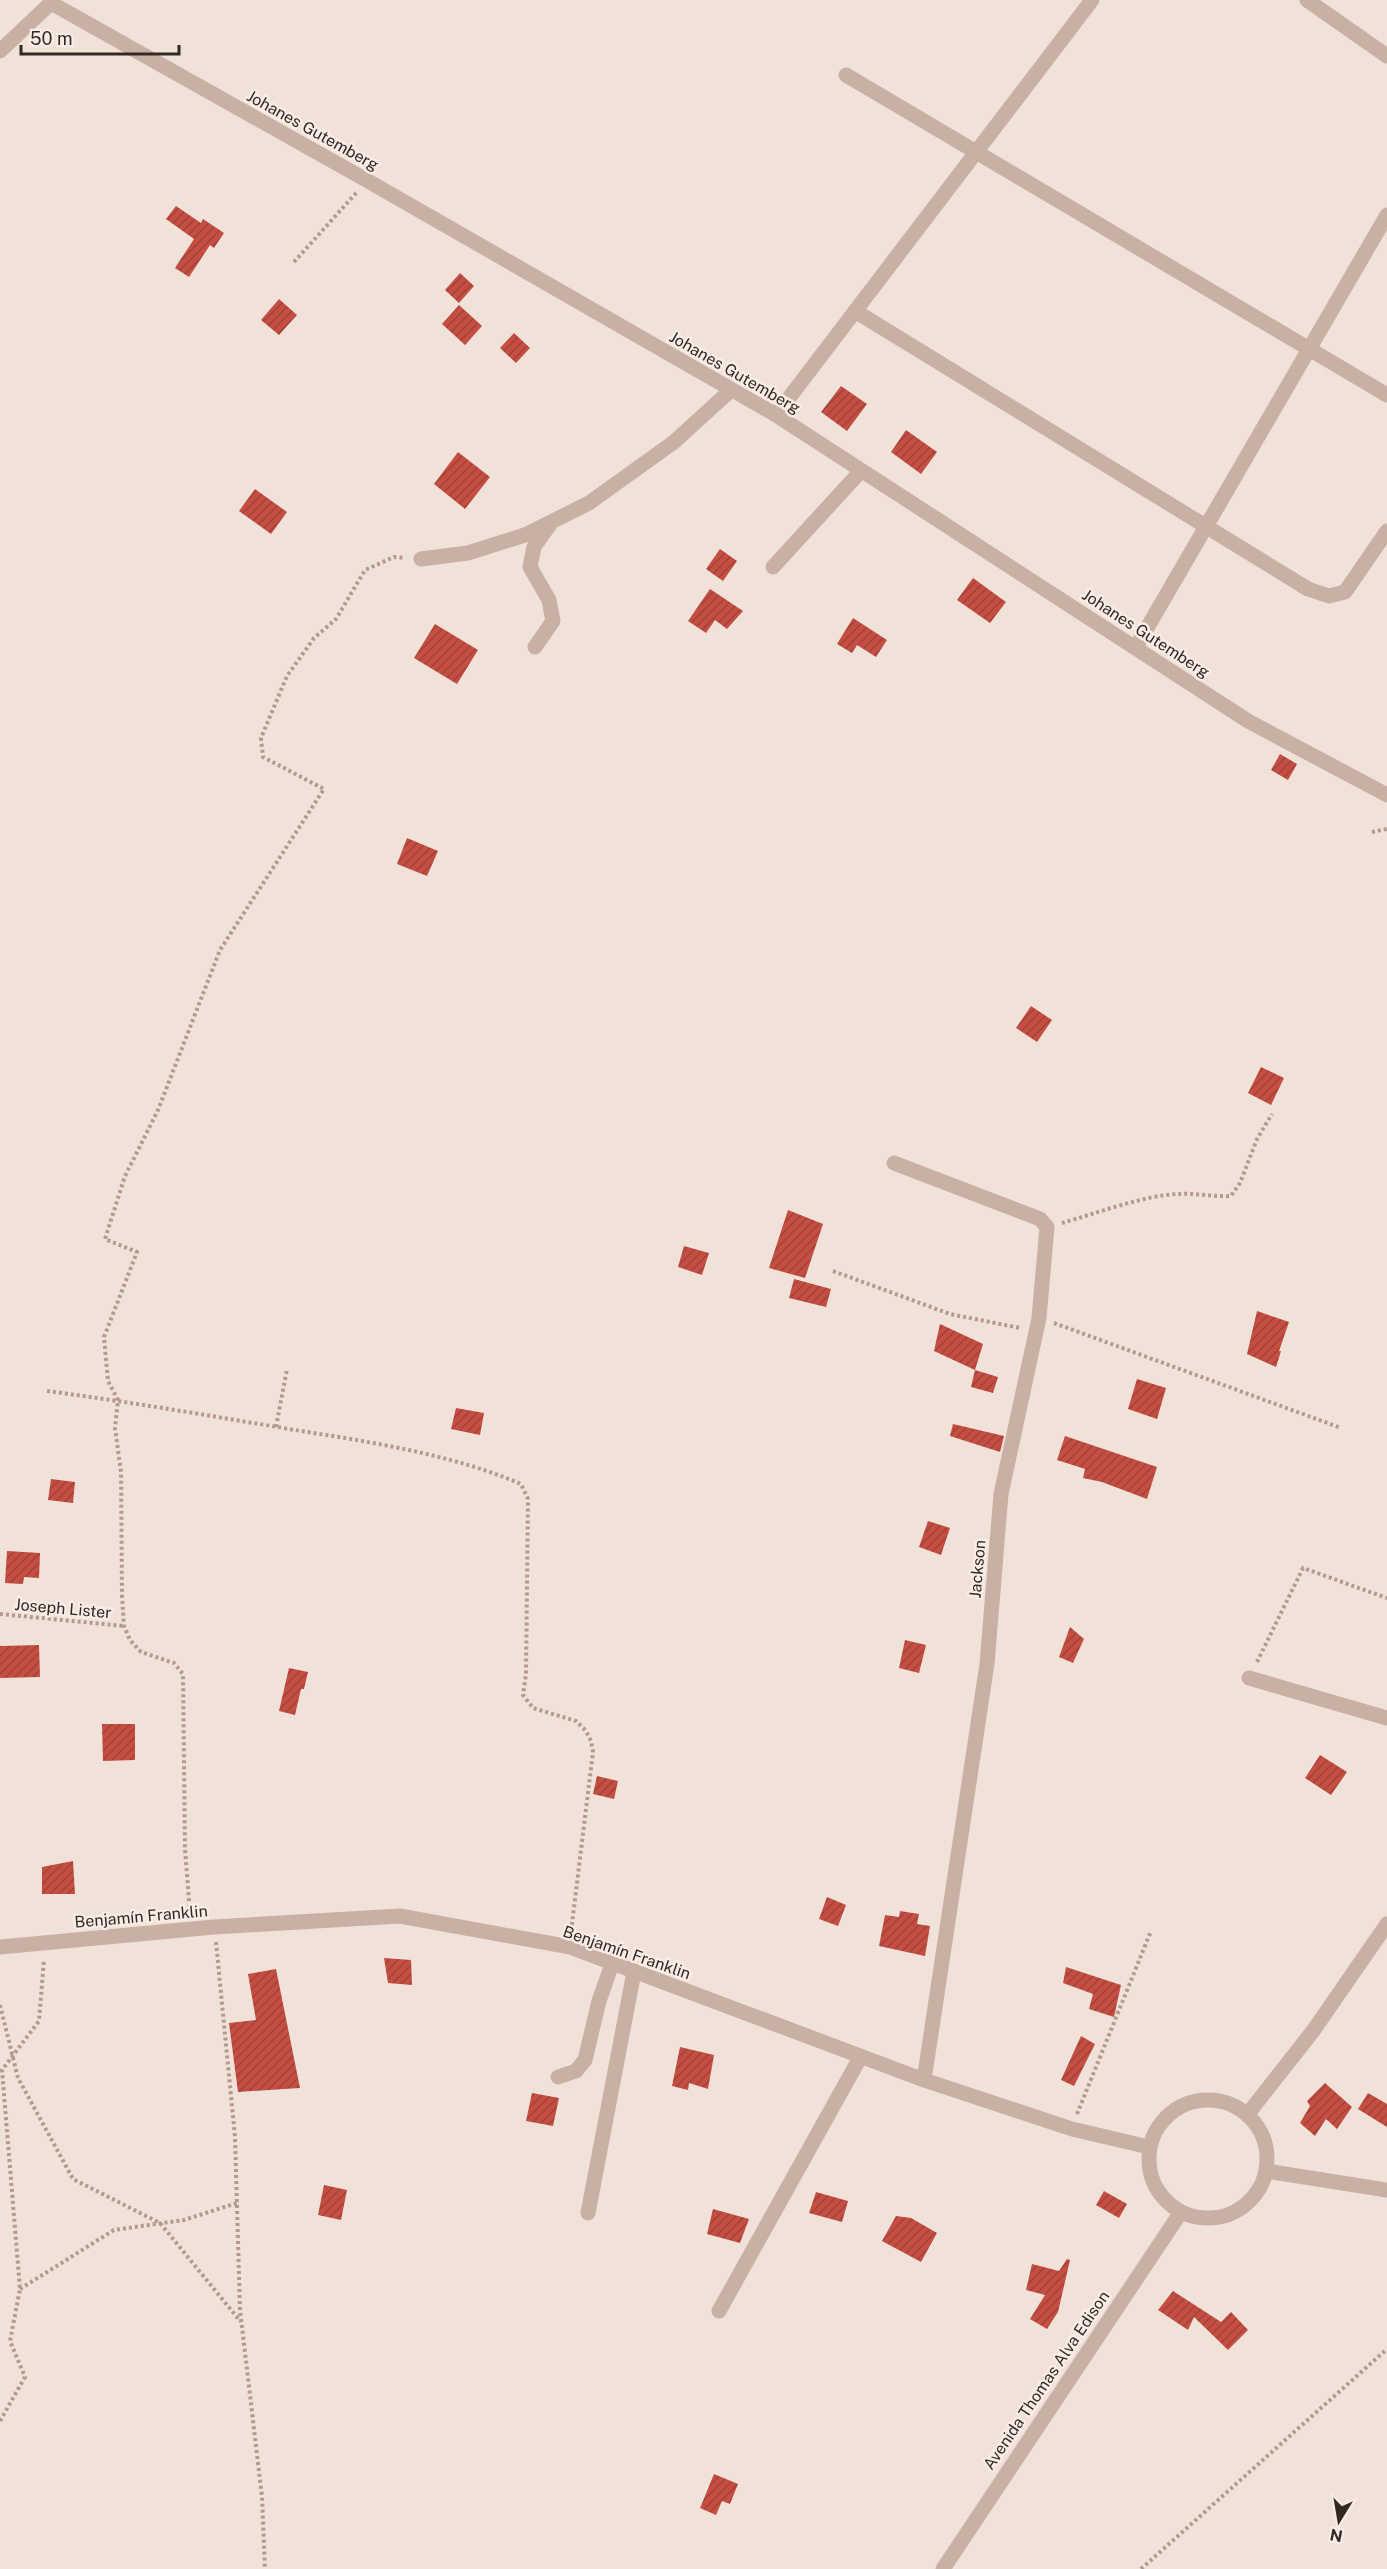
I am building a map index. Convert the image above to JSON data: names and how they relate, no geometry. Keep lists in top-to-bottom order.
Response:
{
  "streets": {
    "street": [
      "Johanes Gutemberg",
      "Jackson",
      "Benjamín Franklin",
      "Avenida Thomas Alva Edison"
    ],
    "path": ["Joseph Lister"]
  },
  "crossings": [
    ["Jackson", "Benjamín Franklin"],
    ["Benjamín Franklin", "Avenida Thomas Alva Edison"]
  ],
  "scale_bar": "50 m",
  "north": "bottom"
}
